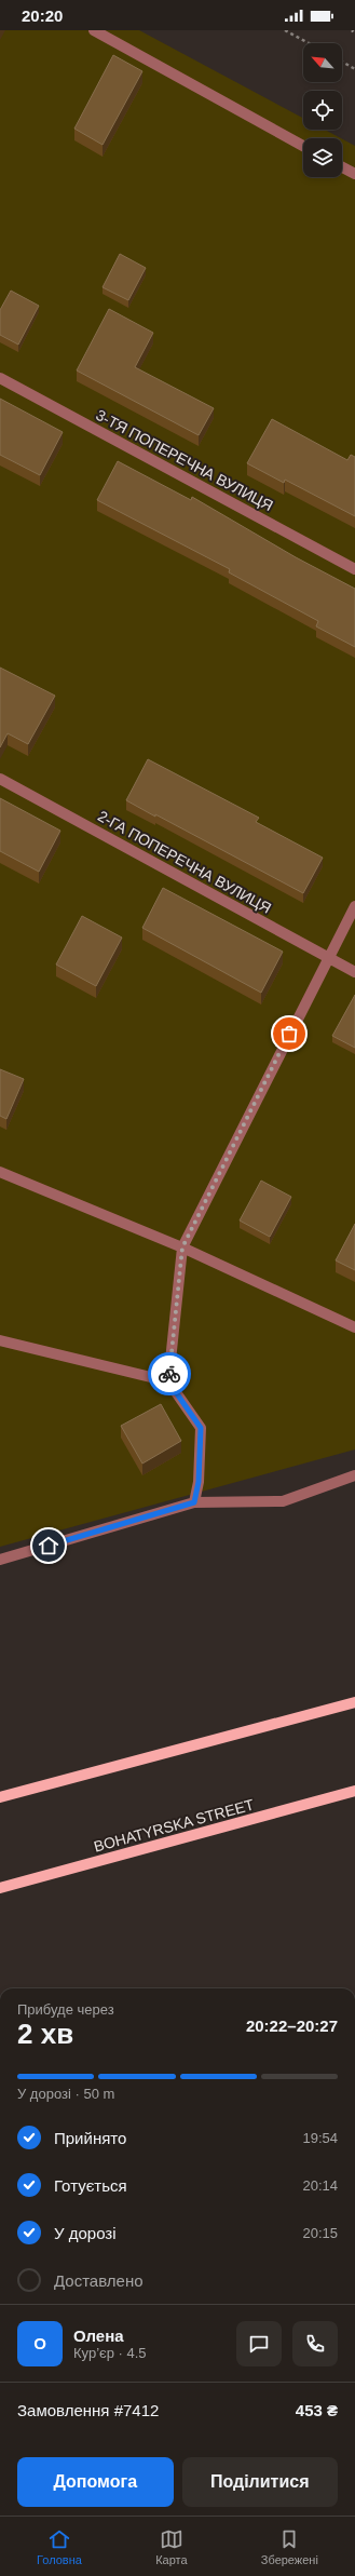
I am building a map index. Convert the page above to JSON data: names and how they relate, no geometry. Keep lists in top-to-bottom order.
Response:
{
  "streets": {
    "main road": ["BOHATYRSKA STREET"],
    "street": ["3-ТЯ ПОПЕРЕЧНА ВУЛИЦЯ", "2-ГА ПОПЕРЕЧНА ВУЛИЦЯ"]
  },
  "north": "top left",
  "page": {
    "status": "20:20",
    "heading": ["2 хв", "Прибуде через", "20:22–20:27"],
    "panel": [
      "Олена",
      "Кур’єр · 4.5",
      "Замовлення #7412",
      "453 ₴"
    ],
    "bar": "У дорозі · 50 m",
    "list": [
      ["Прийнято", "19:54"],
      ["Готується", "20:14"],
      ["У дорозі", "20:15"],
      "Доставлено"
    ],
    "round": "О",
    "buttons": ["Допомога", "Поділитися"],
    "tabs": ["Головна", "Карта", "Збережені"]
  }
}
